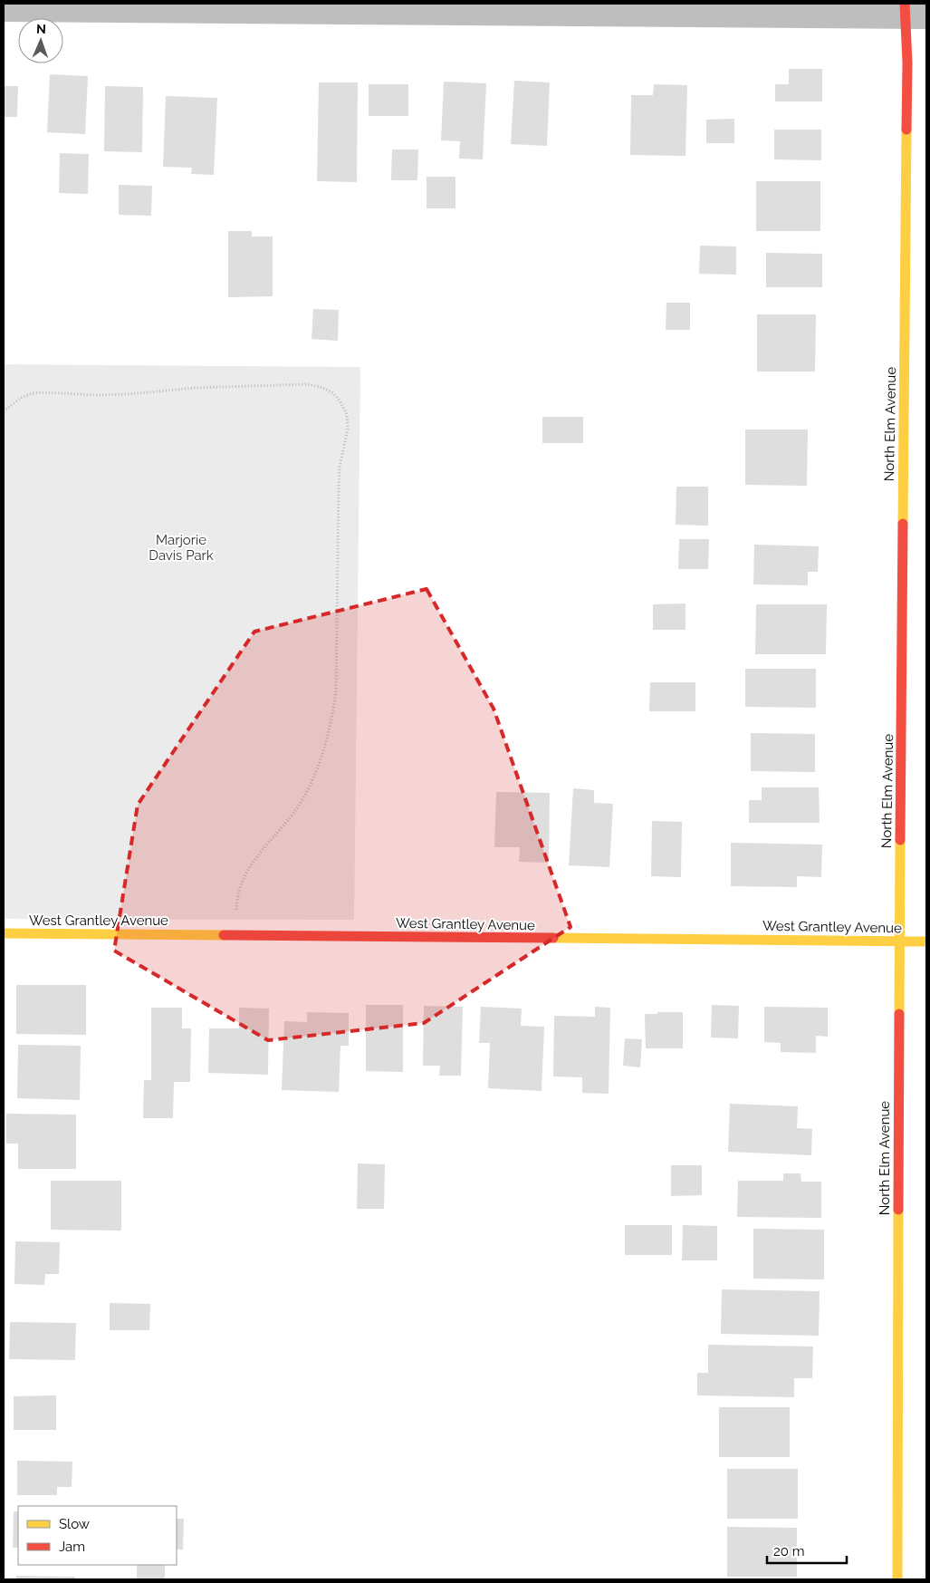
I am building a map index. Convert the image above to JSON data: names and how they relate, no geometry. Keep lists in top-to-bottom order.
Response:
{
  "streets": {
    "street": ["North Elm Avenue", "West Grantley Avenue"]
  },
  "crossings": [
    ["North Elm Avenue", "West Grantley Avenue"]
  ],
  "parks": ["Marjorie Davis Park"],
  "legend": ["Slow", "Jam"],
  "scale_bar": "20 m",
  "north": "top"
}
